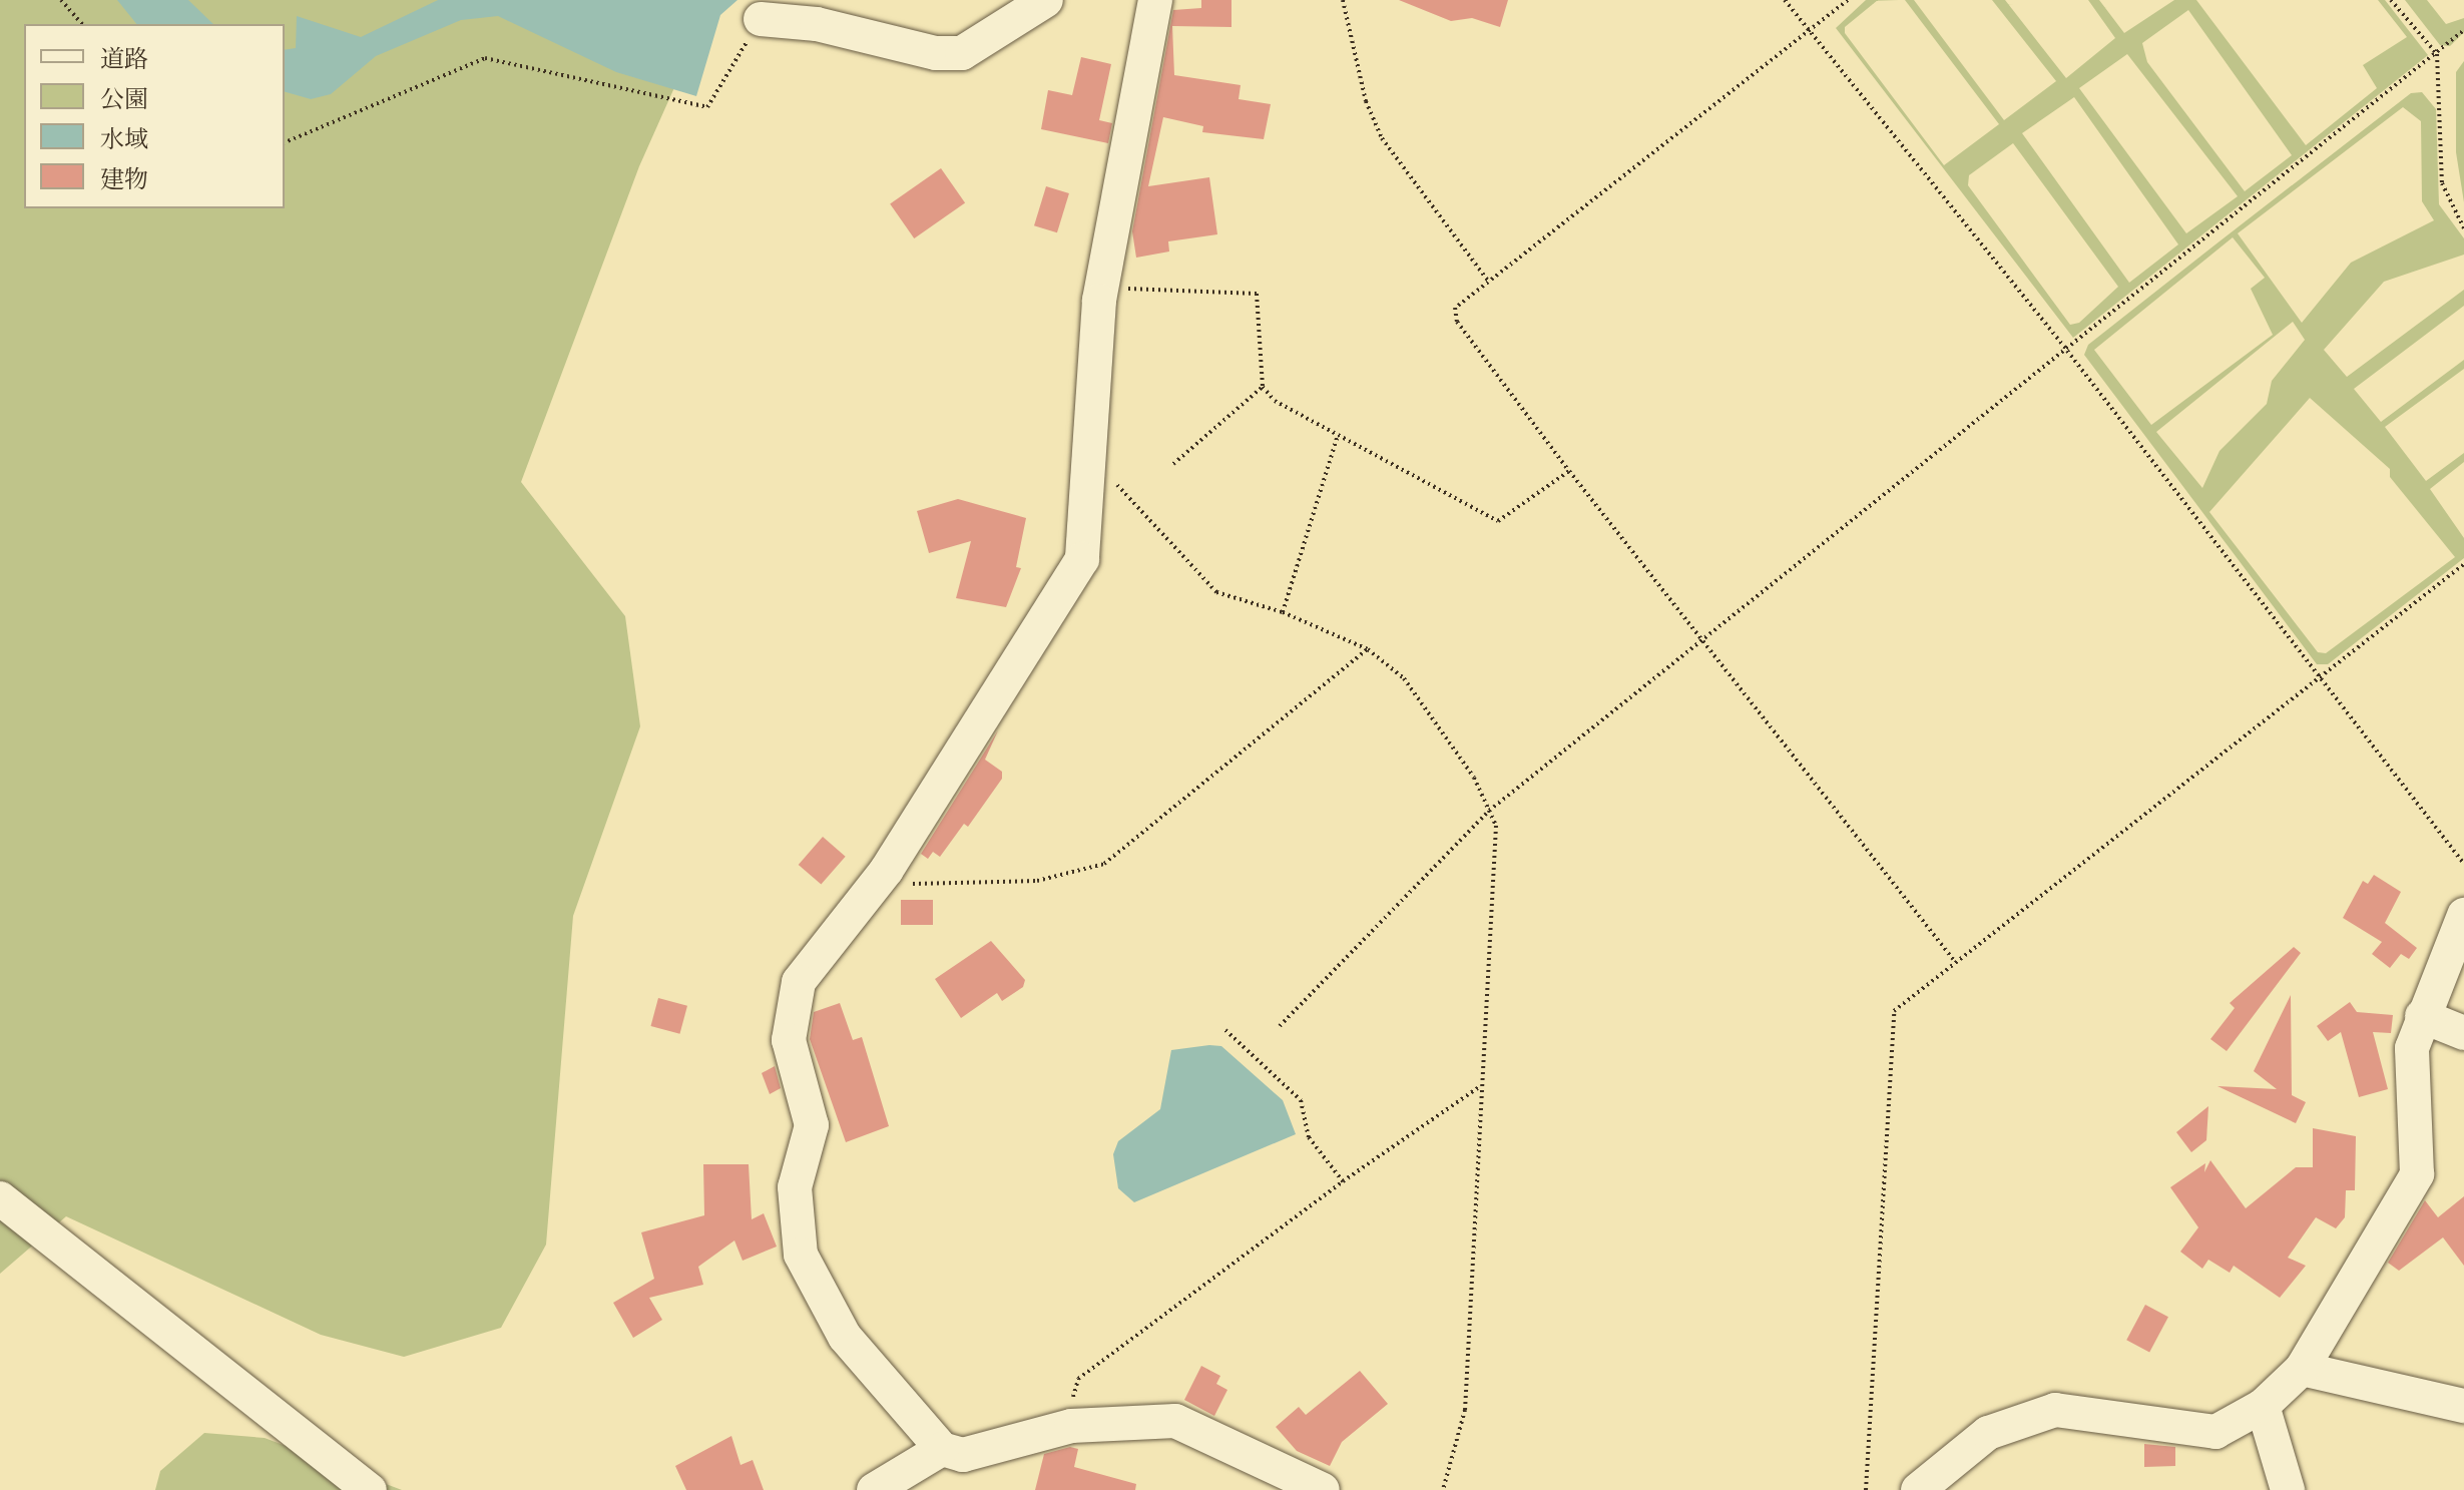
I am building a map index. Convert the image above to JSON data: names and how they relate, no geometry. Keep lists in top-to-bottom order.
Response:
{
  "legend": [
    "道路",
    "公園",
    "水域",
    "建物"
  ]
}
